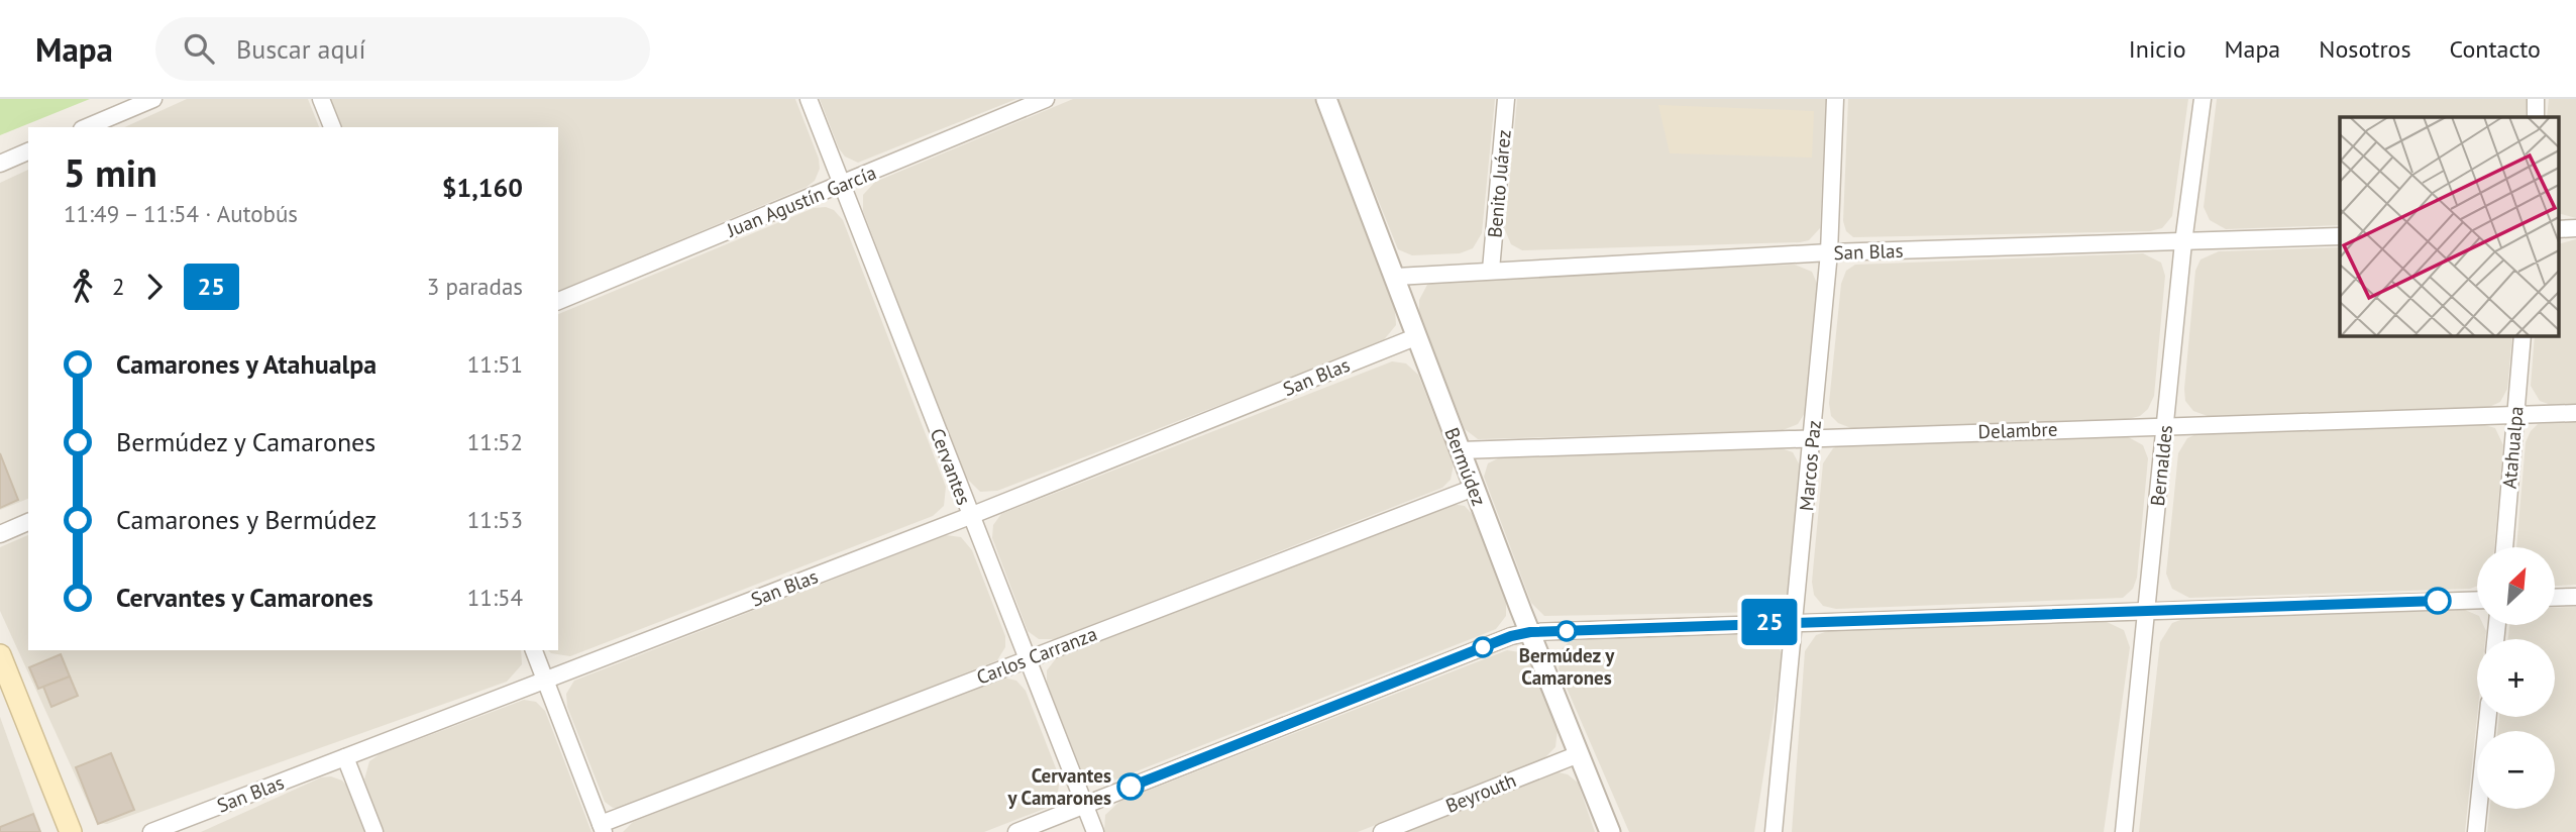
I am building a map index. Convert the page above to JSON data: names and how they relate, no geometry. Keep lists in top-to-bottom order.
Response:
{
  "streets": {
    "street": [
      "Benito Juárez",
      "Juan Agustín García",
      "San Blas",
      "Delambre",
      "Atahualpa",
      "Marcos Paz",
      "Bernaldes",
      "Cervantes",
      "Bermúdez",
      "Carlos Carranza",
      "Beyrouth"
    ]
  },
  "crossings": [
    ["Benito Juárez", "San Blas"],
    ["Juan Agustín García", "Cervantes"],
    ["San Blas", "Marcos Paz"],
    ["San Blas", "Bernaldes"],
    ["San Blas", "Cervantes"],
    ["San Blas", "Bermúdez"],
    ["Delambre", "Atahualpa"],
    ["Delambre", "Marcos Paz"],
    ["Delambre", "Bernaldes"],
    ["Delambre", "Bermúdez"],
    ["Cervantes", "Carlos Carranza"],
    ["Bermúdez", "Carlos Carranza"],
    ["Bermúdez", "Beyrouth"]
  ],
  "places": ["Bermúdez y Camarones", "Cervantes y Camarones"],
  "lines": ["bus line 25"],
  "north": "top right",
  "page": {
    "header": "Mapa",
    "search": "Buscar aquí",
    "nav": [
      "Inicio",
      "Mapa",
      "Nosotros",
      "Contacto"
    ],
    "on_map": "25",
    "heading": ["5 min", "11:49 – 11:54 · Autobús", "$1,160"],
    "legs": ["2", "25", "3 paradas"],
    "list": [
      {
        "name": "Camarones y Atahualpa",
        "value": "11:51"
      },
      {
        "name": "Bermúdez y Camarones",
        "value": "11:52"
      },
      {
        "name": "Camarones y Bermúdez",
        "value": "11:53"
      },
      {
        "name": "Cervantes y Camarones",
        "value": "11:54"
      }
    ],
    "map_buttons": ["+", "−"]
  }
}
